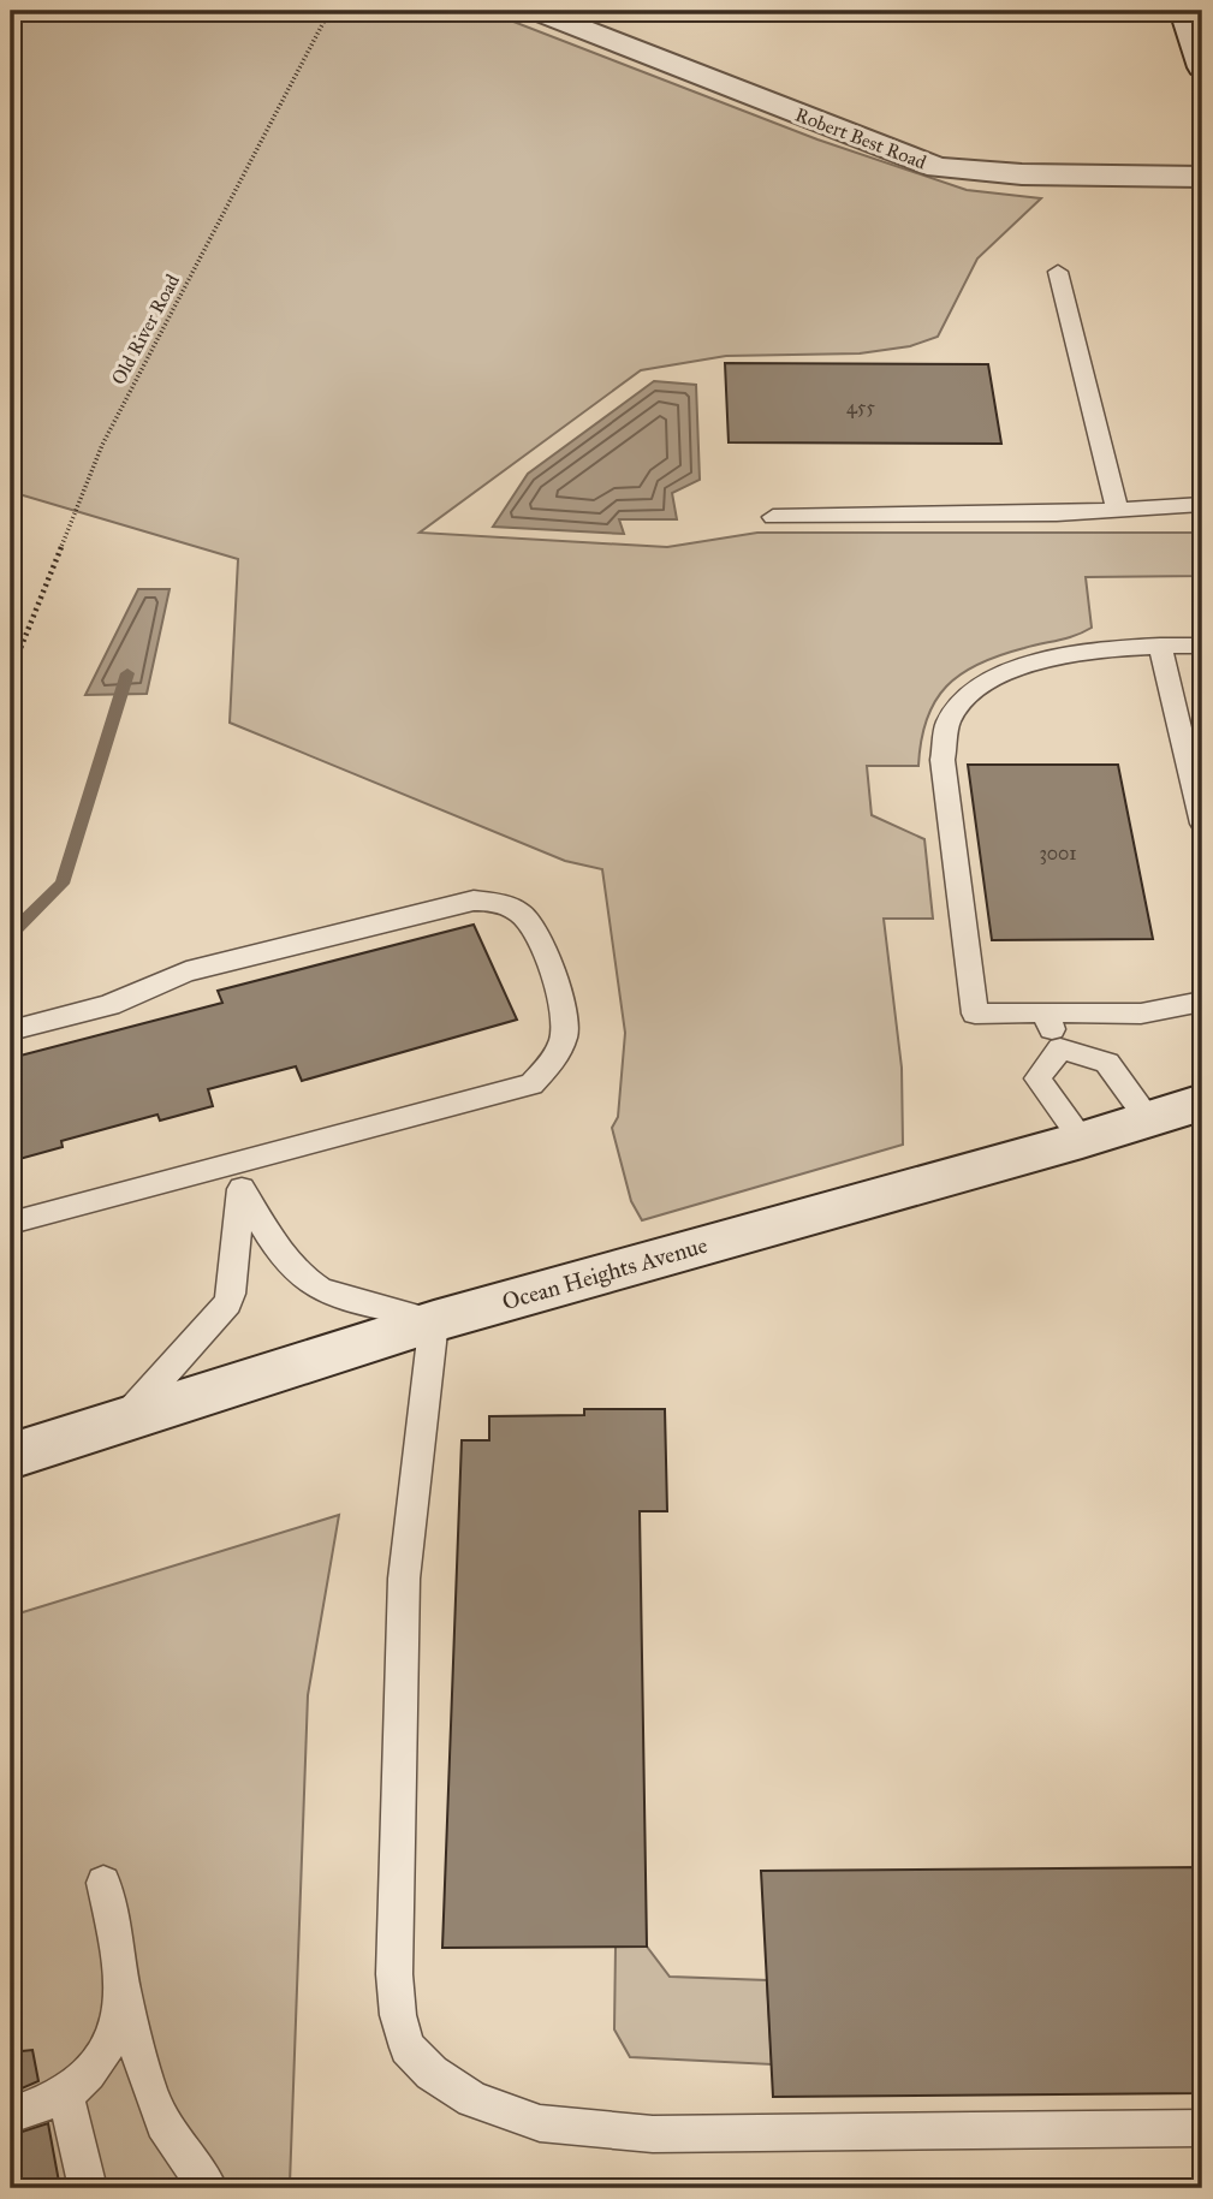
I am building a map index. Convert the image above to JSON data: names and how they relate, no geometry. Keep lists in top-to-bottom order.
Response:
{
  "streets": {
    "street": ["Robert Best Road", "Ocean Heights Avenue"],
    "path": ["Old River Road"]
  },
  "house_numbers": ["455", "3001"]
}
